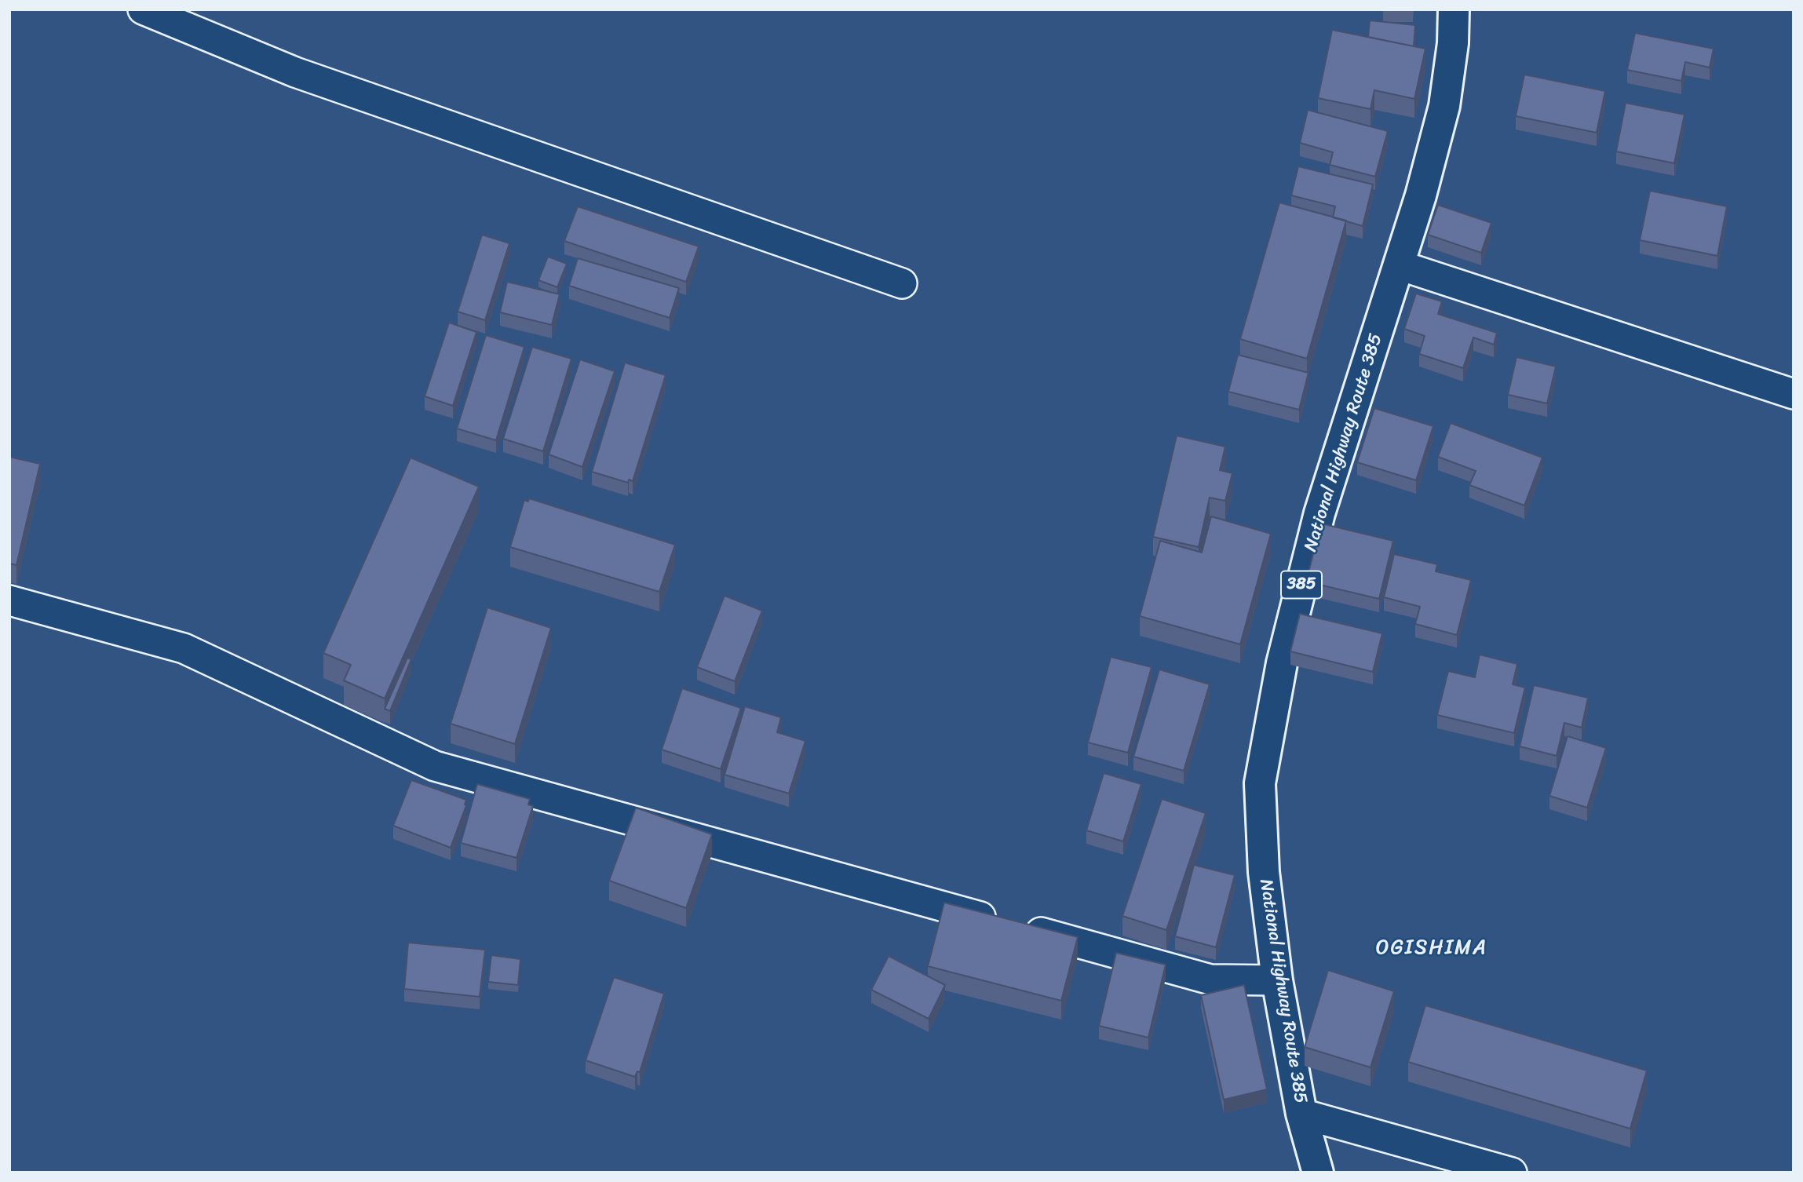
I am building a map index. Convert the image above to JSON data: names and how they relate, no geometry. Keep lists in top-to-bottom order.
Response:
{
  "streets": {
    "highway": ["National Highway Route 385", "385"]
  },
  "districts": ["OGISHIMA"]
}
